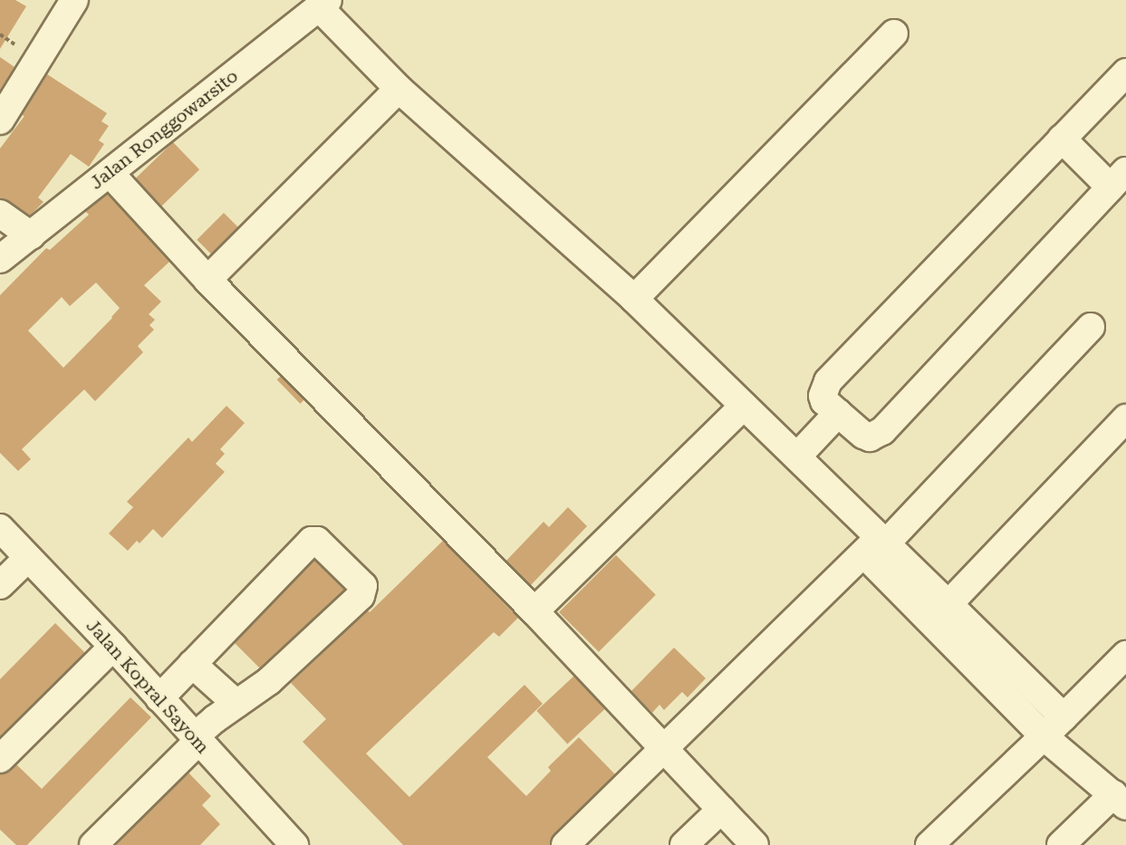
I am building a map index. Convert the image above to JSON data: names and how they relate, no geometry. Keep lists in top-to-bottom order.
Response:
{
  "streets": {
    "street": ["Jalan Ronggowarsito", "Jalan Kopral Sayom"]
  }
}
